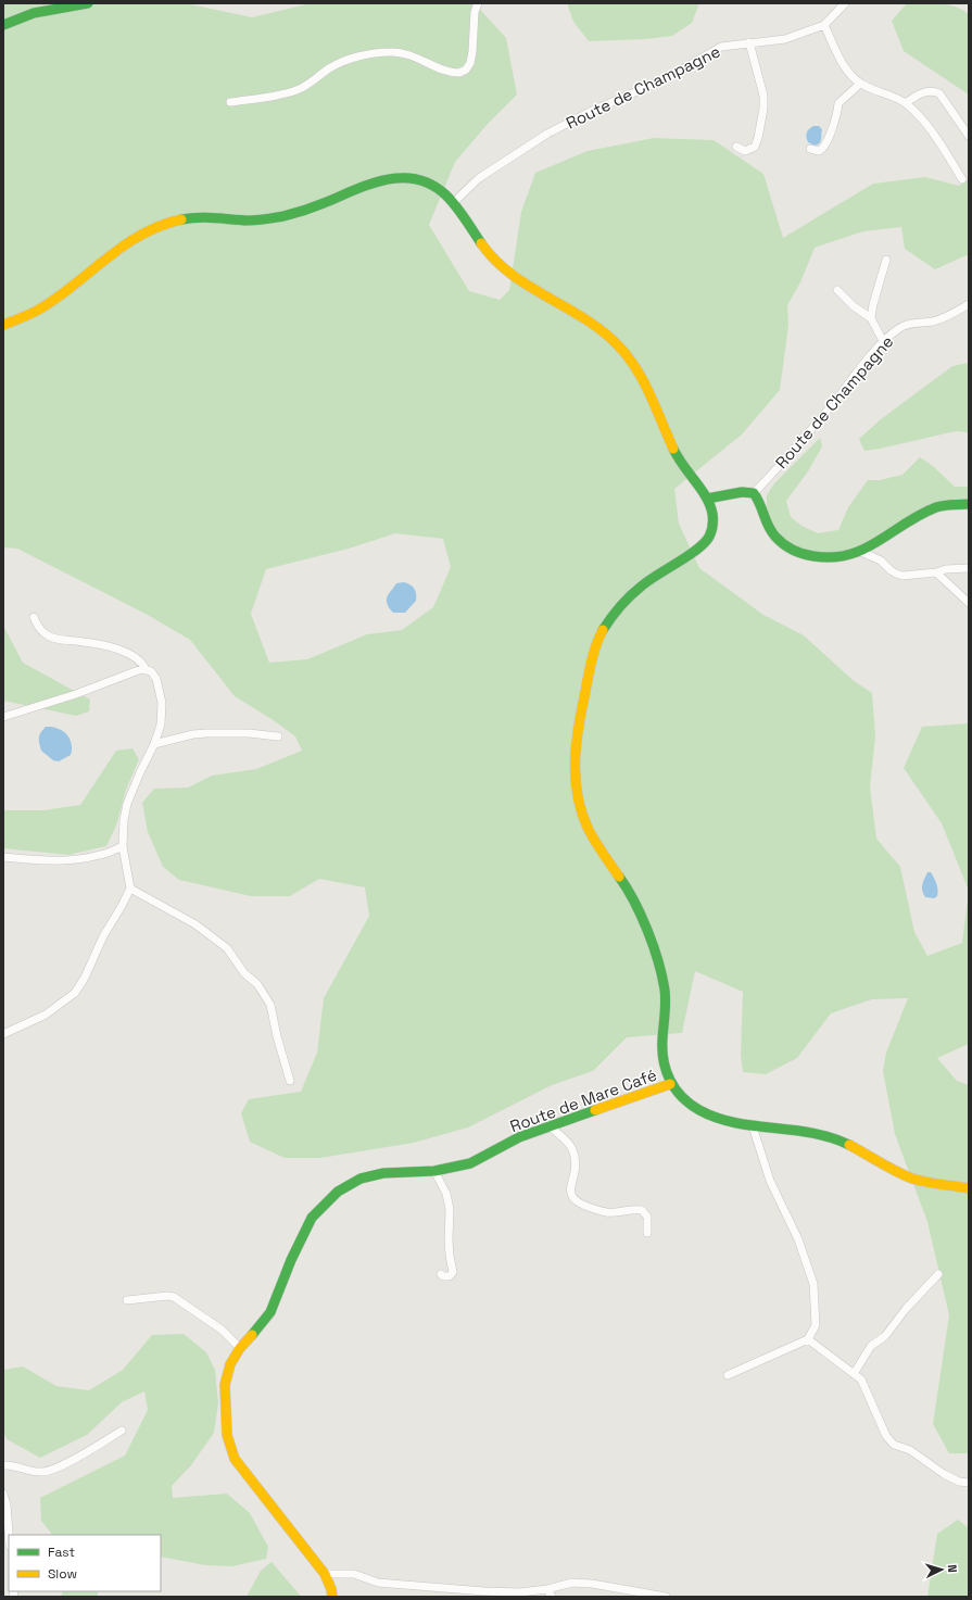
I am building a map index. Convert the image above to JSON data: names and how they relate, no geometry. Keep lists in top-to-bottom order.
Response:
{
  "streets": {
    "main road": ["Route de Mare Café"],
    "street": ["Route de Champagne"]
  },
  "legend": ["Fast", "Slow"],
  "north": "right"
}
